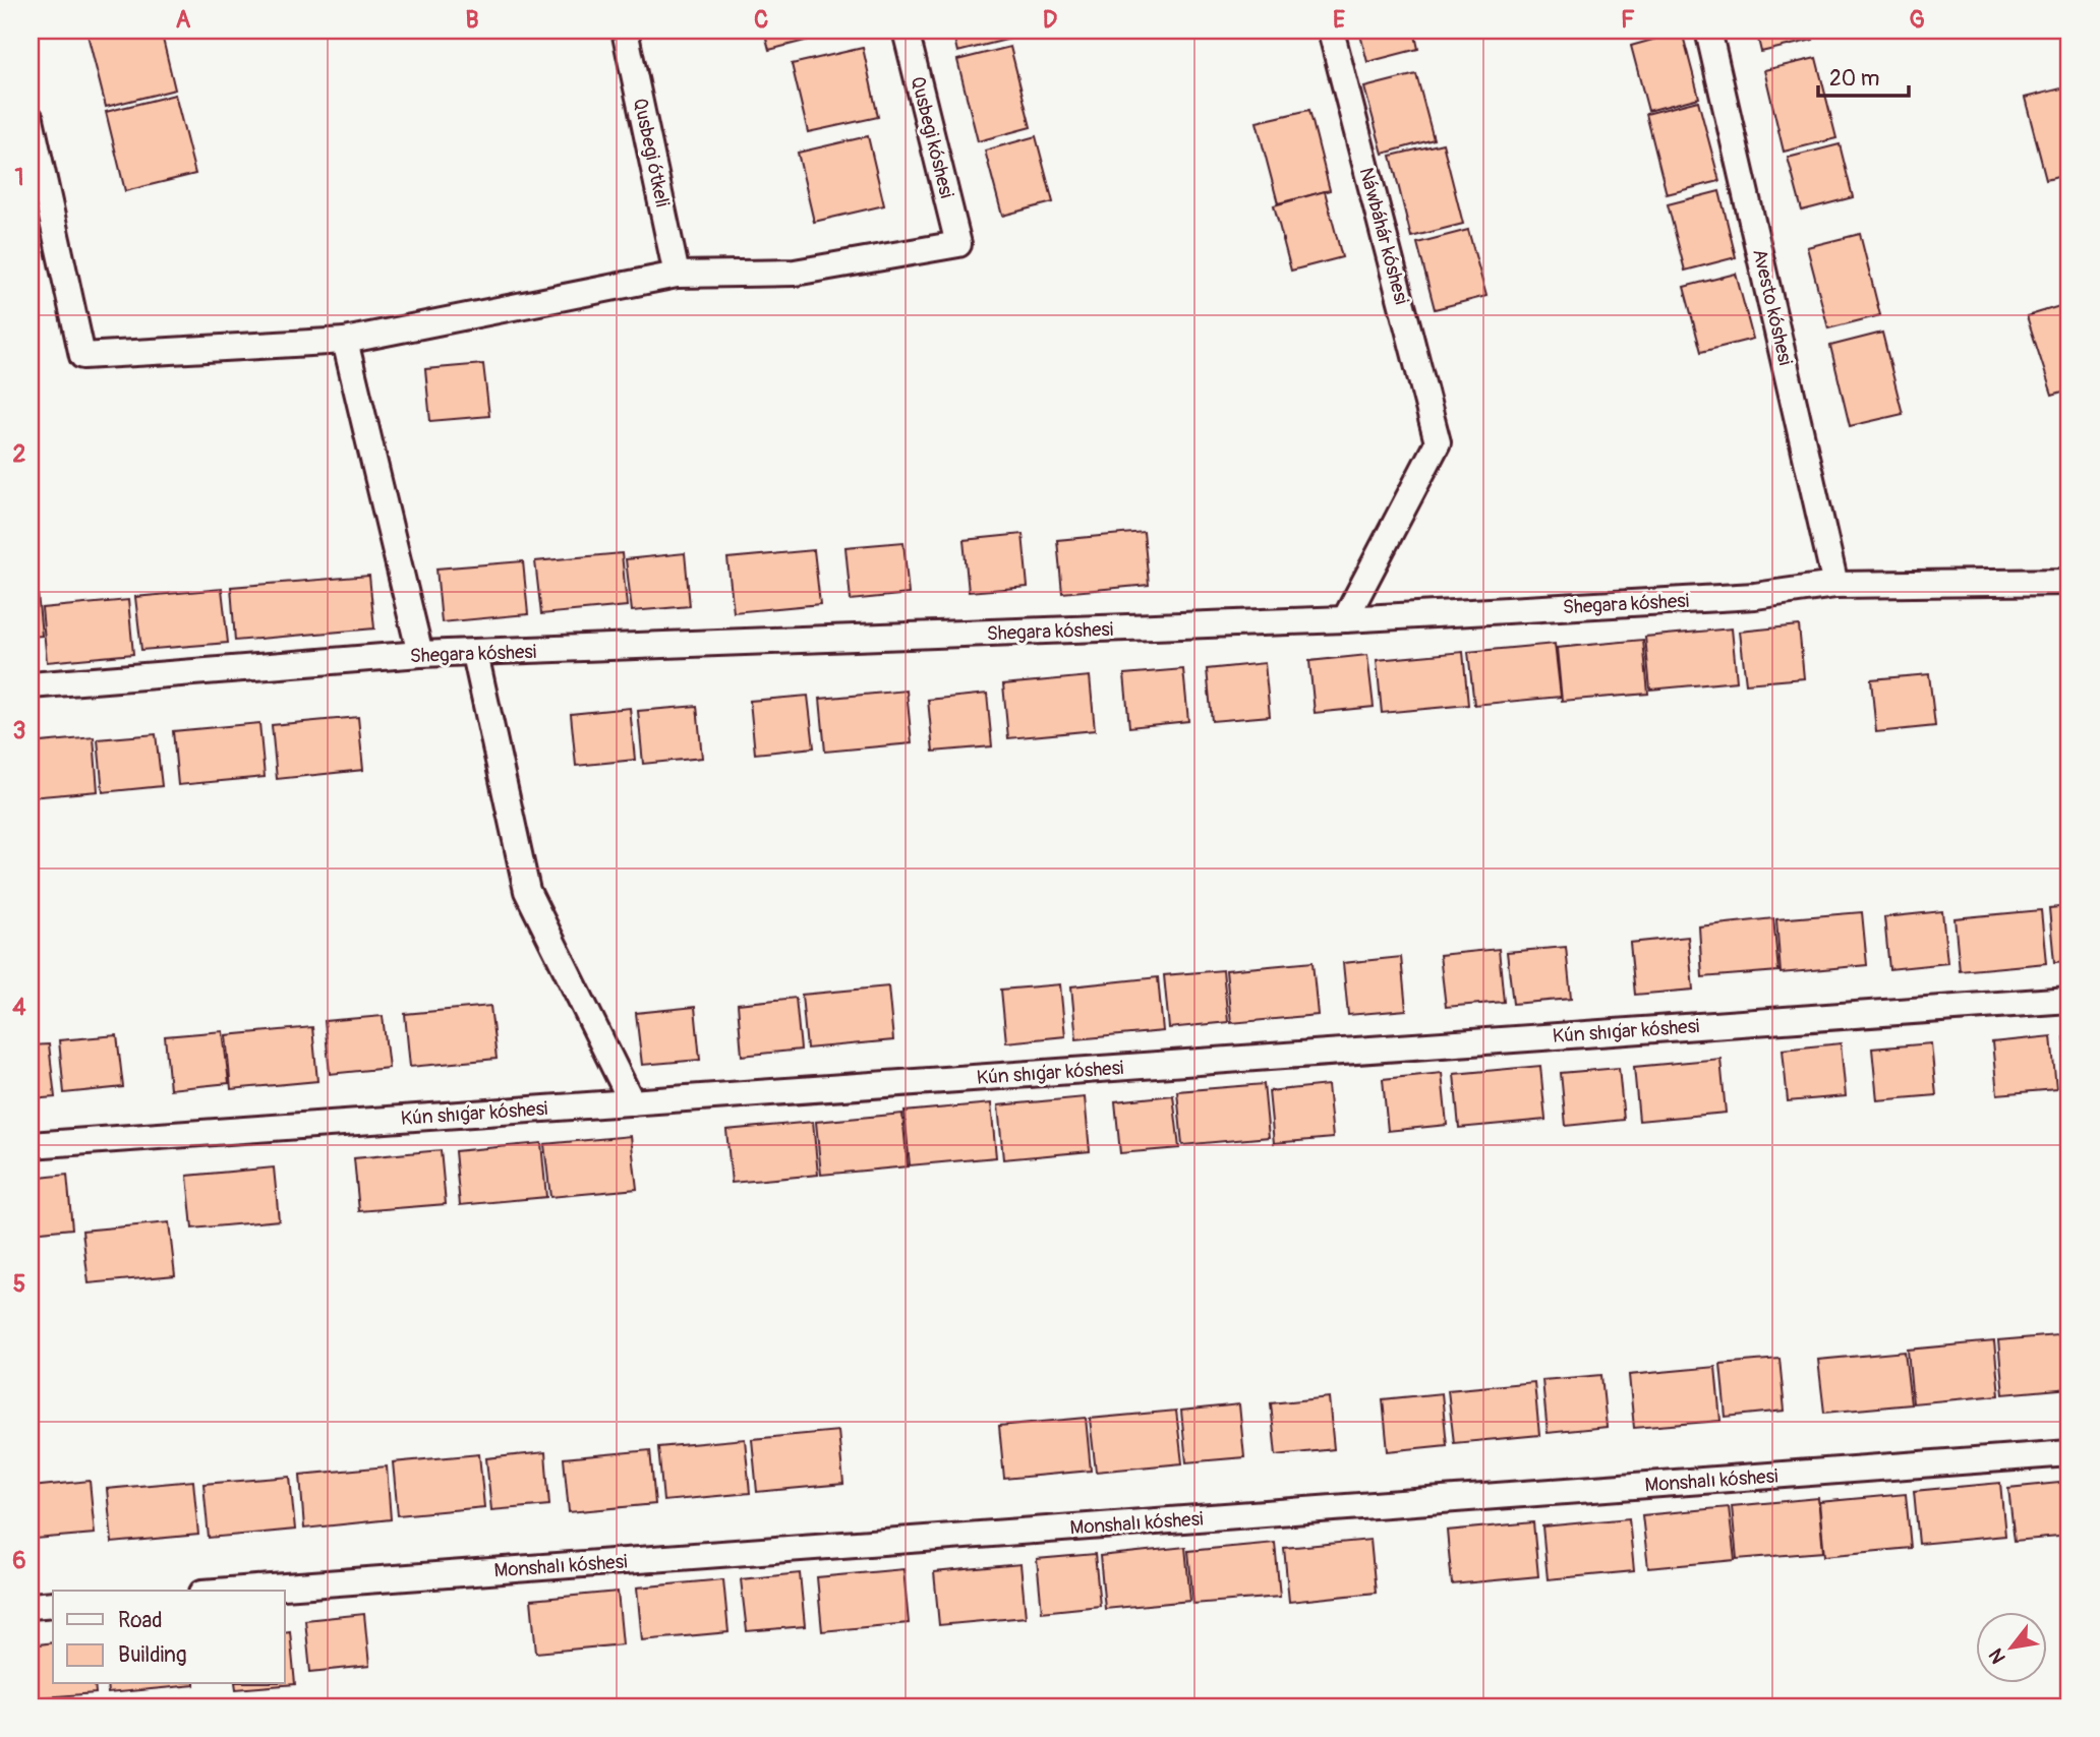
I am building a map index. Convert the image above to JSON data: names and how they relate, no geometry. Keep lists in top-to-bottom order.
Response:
{
  "streets": {
    "street": [
      "Qusbegi kóshesi",
      "Qusbegi ótkeli",
      "Náwbáhár kóshesi",
      "Avesto kóshesi",
      "Shegara kóshesi",
      "Kún shıǵar kóshesi",
      "Monshalı kóshesi"
    ]
  },
  "crossings": [
    ["Qusbegi kóshesi", "Qusbegi ótkeli"],
    ["Náwbáhár kóshesi", "Shegara kóshesi"],
    ["Avesto kóshesi", "Shegara kóshesi"]
  ],
  "legend": ["Road", "Building"],
  "scale_bar": "20 m",
  "north": "bottom left",
  "grid": {
    "columns": [
      "A",
      "B",
      "C",
      "D",
      "E",
      "F",
      "G"
    ],
    "rows": [
      "1",
      "2",
      "3",
      "4",
      "5",
      "6"
    ]
  }
}
